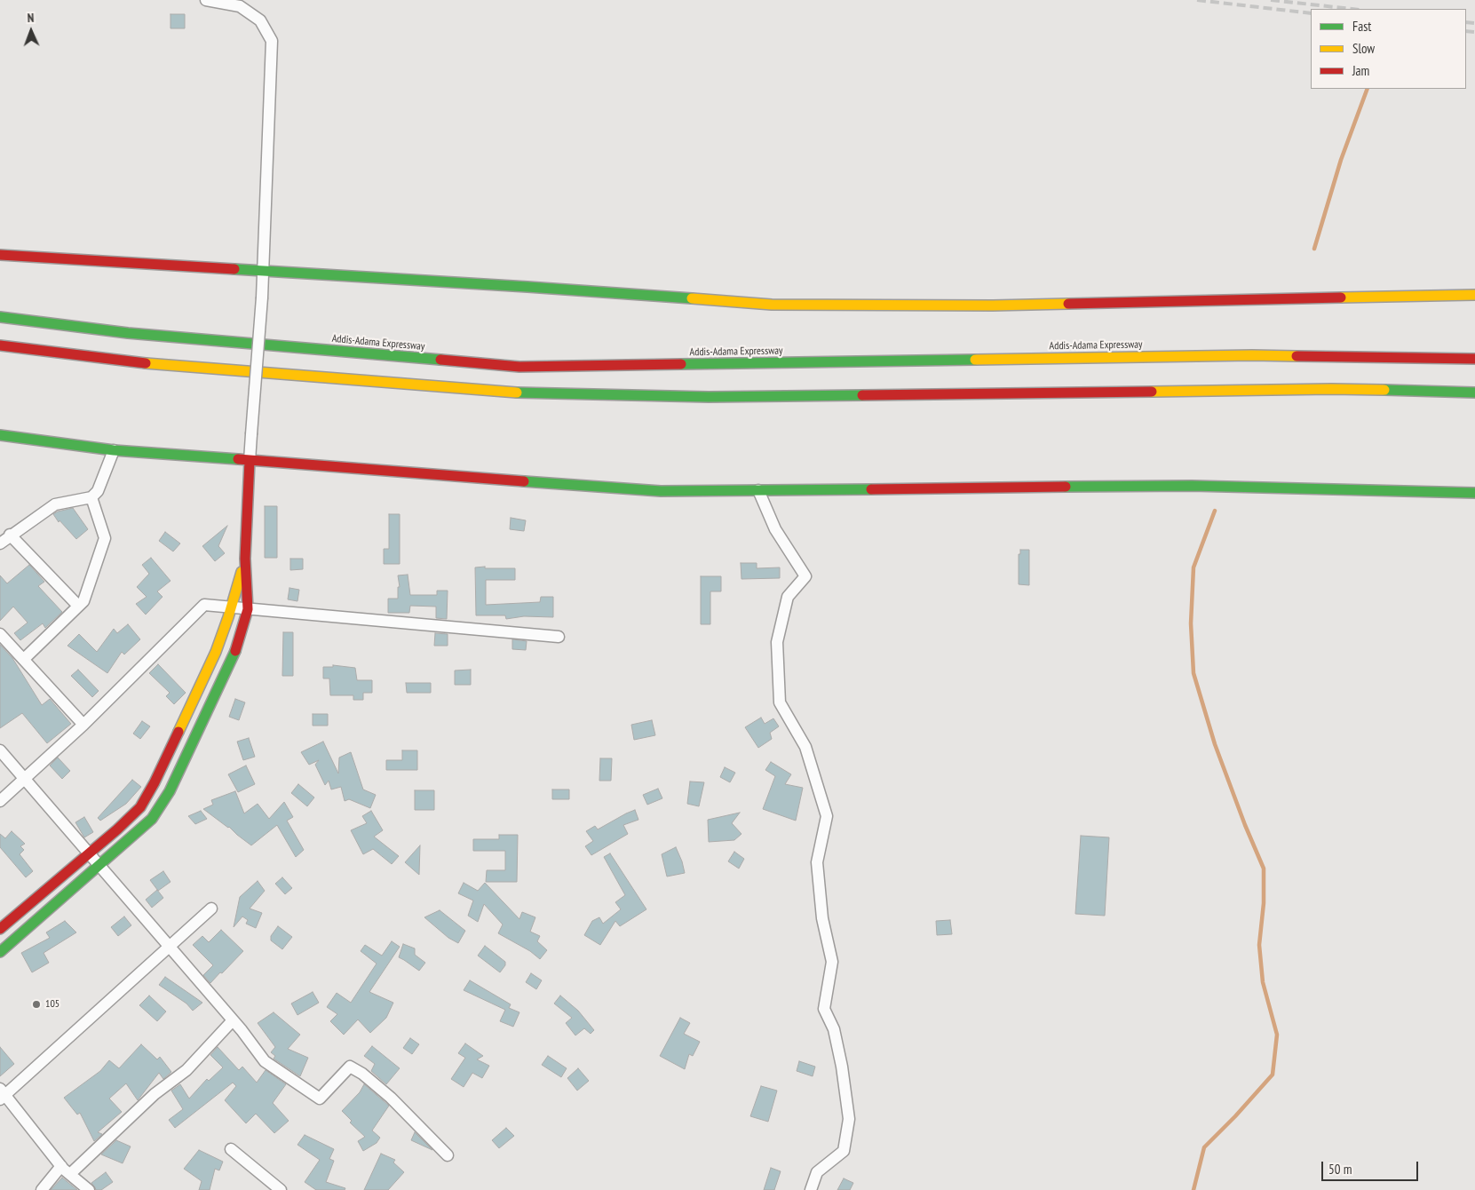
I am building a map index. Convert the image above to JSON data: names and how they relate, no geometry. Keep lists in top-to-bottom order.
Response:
{
  "streets": {
    "main road": ["Addis-Adama Expressway"]
  },
  "places": ["105"],
  "legend": ["Fast", "Slow", "Jam"],
  "scale_bar": "50 m",
  "north": "top"
}
